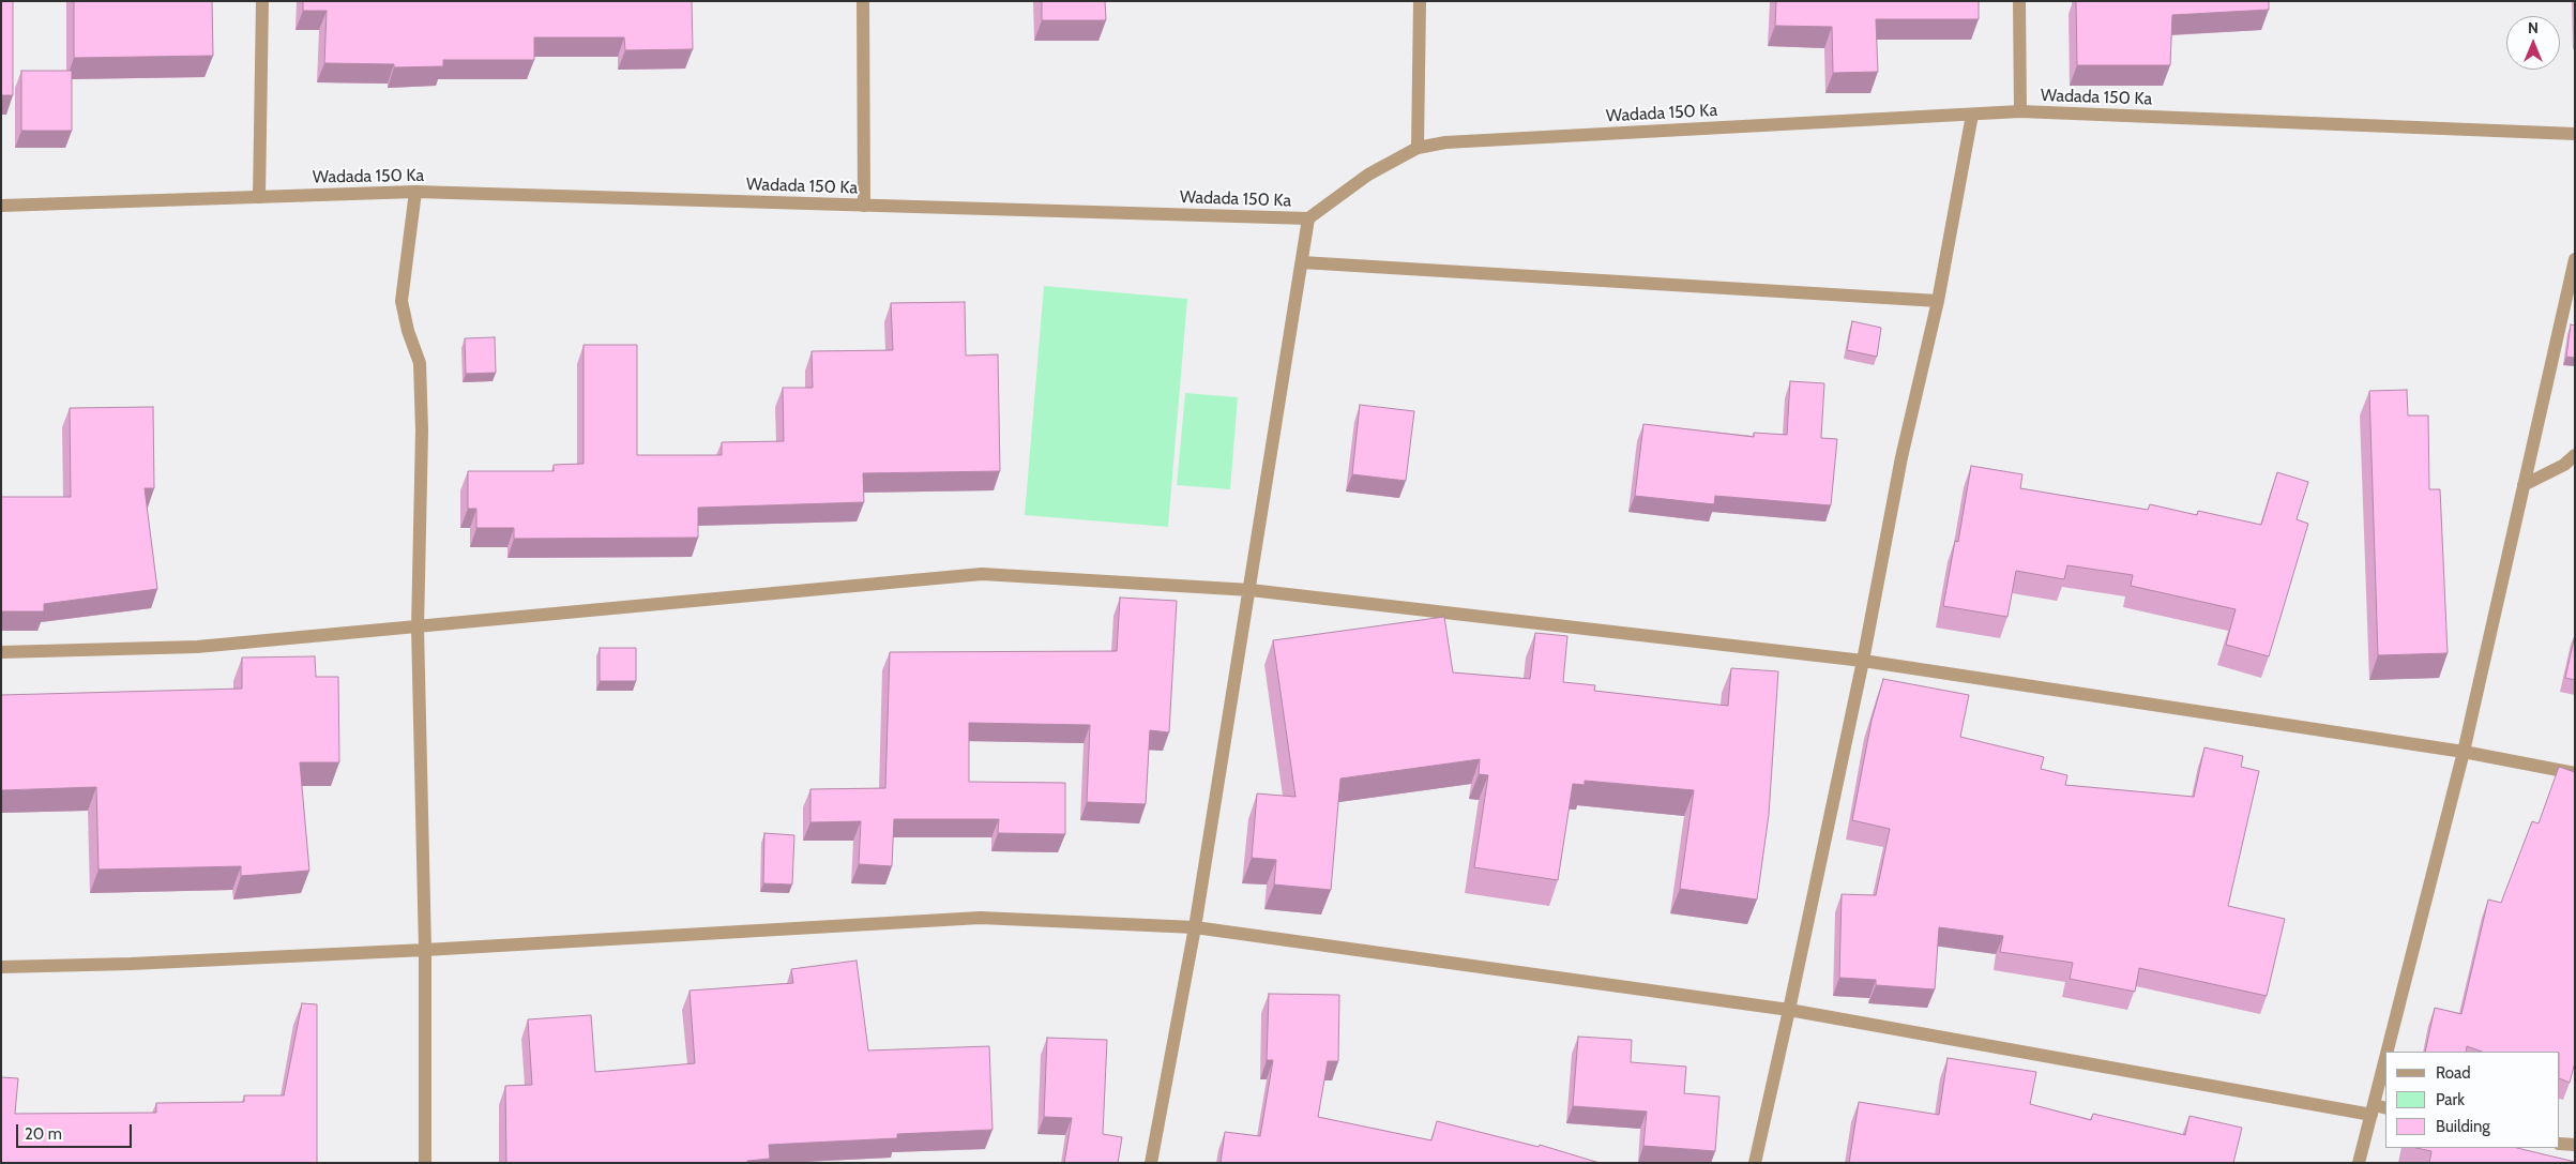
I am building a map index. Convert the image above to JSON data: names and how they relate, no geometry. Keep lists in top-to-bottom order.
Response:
{
  "streets": {
    "street": ["Wadada 150 Ka"]
  },
  "legend": ["Road", "Park", "Building"],
  "scale_bar": "20 m",
  "north": "top"
}
